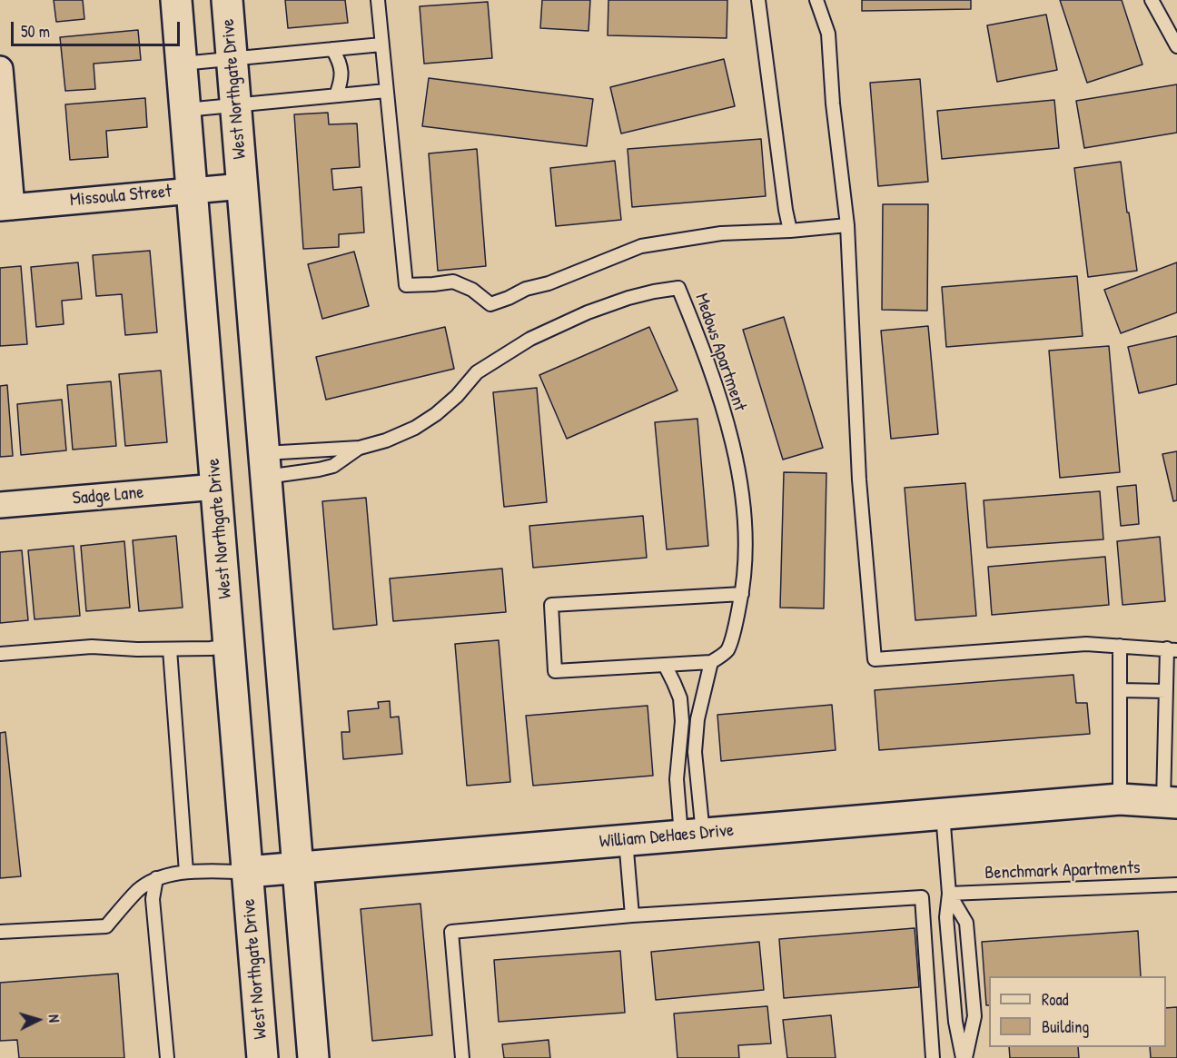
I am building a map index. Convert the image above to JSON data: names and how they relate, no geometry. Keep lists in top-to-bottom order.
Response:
{
  "streets": {
    "main road": ["West Northgate Drive", "William DeHaes Drive"],
    "street": ["Missoula Street", "Sadge Lane"],
    "lane": ["Medows Apartment", "Benchmark Apartments"]
  },
  "crossings": [
    ["West Northgate Drive", "Missoula Street"],
    ["West Northgate Drive", "Medows Apartment"],
    ["West Northgate Drive", "Sadge Lane"],
    ["West Northgate Drive", "William DeHaes Drive"]
  ],
  "legend": ["Road", "Building"],
  "scale_bar": "50 m",
  "north": "right"
}
